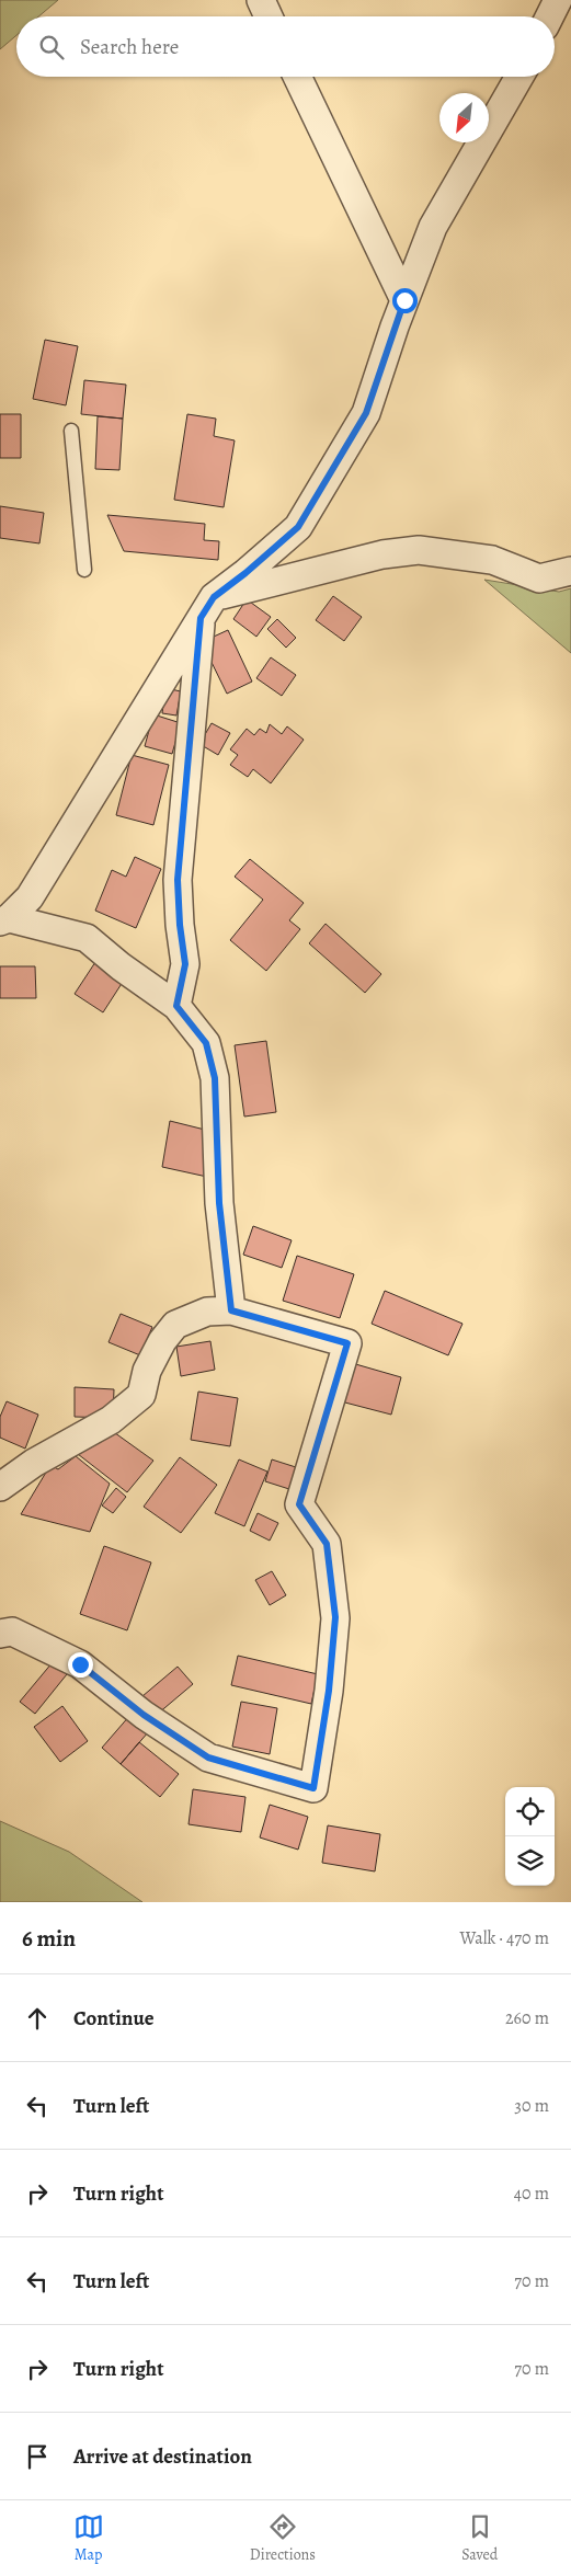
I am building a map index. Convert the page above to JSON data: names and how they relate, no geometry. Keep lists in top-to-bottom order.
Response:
{
  "north": "bottom left",
  "page": {
    "search": "Search here",
    "heading": ["6 min", "Walk · 470 m"],
    "list": [
      ["Continue", "260 m"],
      ["Turn left", "30 m"],
      ["Turn right", "40 m"],
      ["Turn left", "70 m"],
      ["Turn right", "70 m"],
      "Arrive at destination"
    ],
    "nav": ["Map", "Directions", "Saved"]
  }
}
